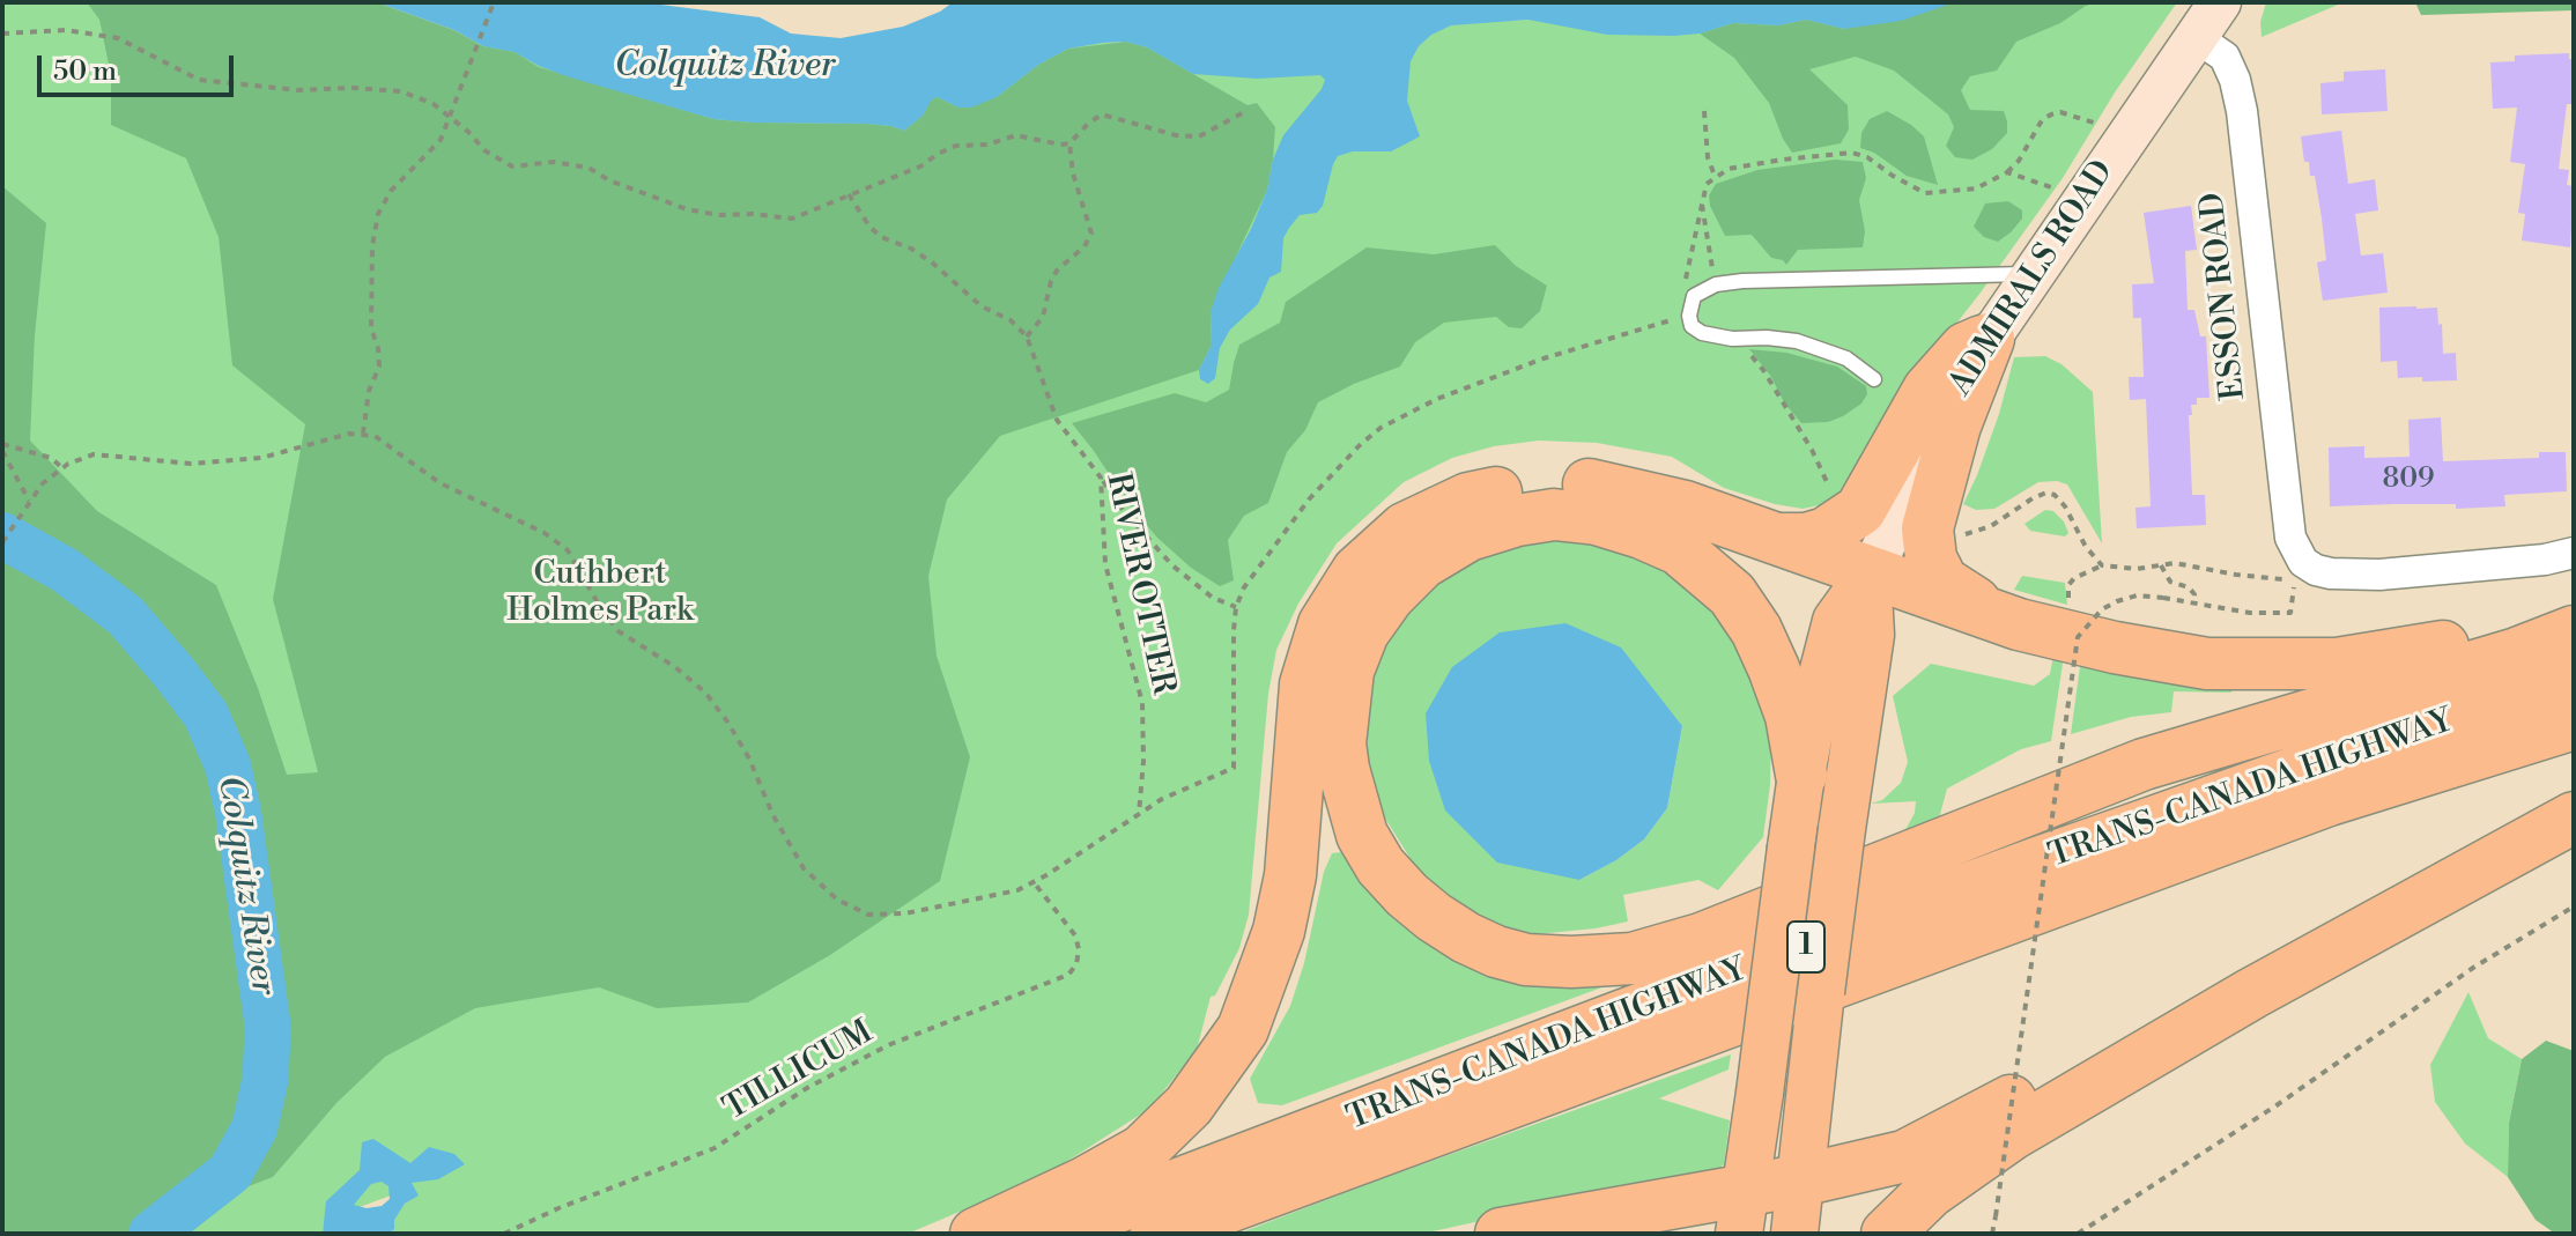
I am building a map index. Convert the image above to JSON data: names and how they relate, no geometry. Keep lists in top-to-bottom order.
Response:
{
  "streets": {
    "highway": ["TRANS-CANADA HIGHWAY", "1"],
    "main road": ["ADMIRALS ROAD"],
    "street": ["ESSON ROAD"],
    "path": ["RIVER OTTER", "TILLICUM"]
  },
  "crossings": [
    ["ADMIRALS ROAD", "ESSON ROAD"]
  ],
  "water": ["Colquitz River"],
  "parks": ["Cuthbert Holmes Park"],
  "house_numbers": ["809"],
  "scale_bar": "50 m"
}
